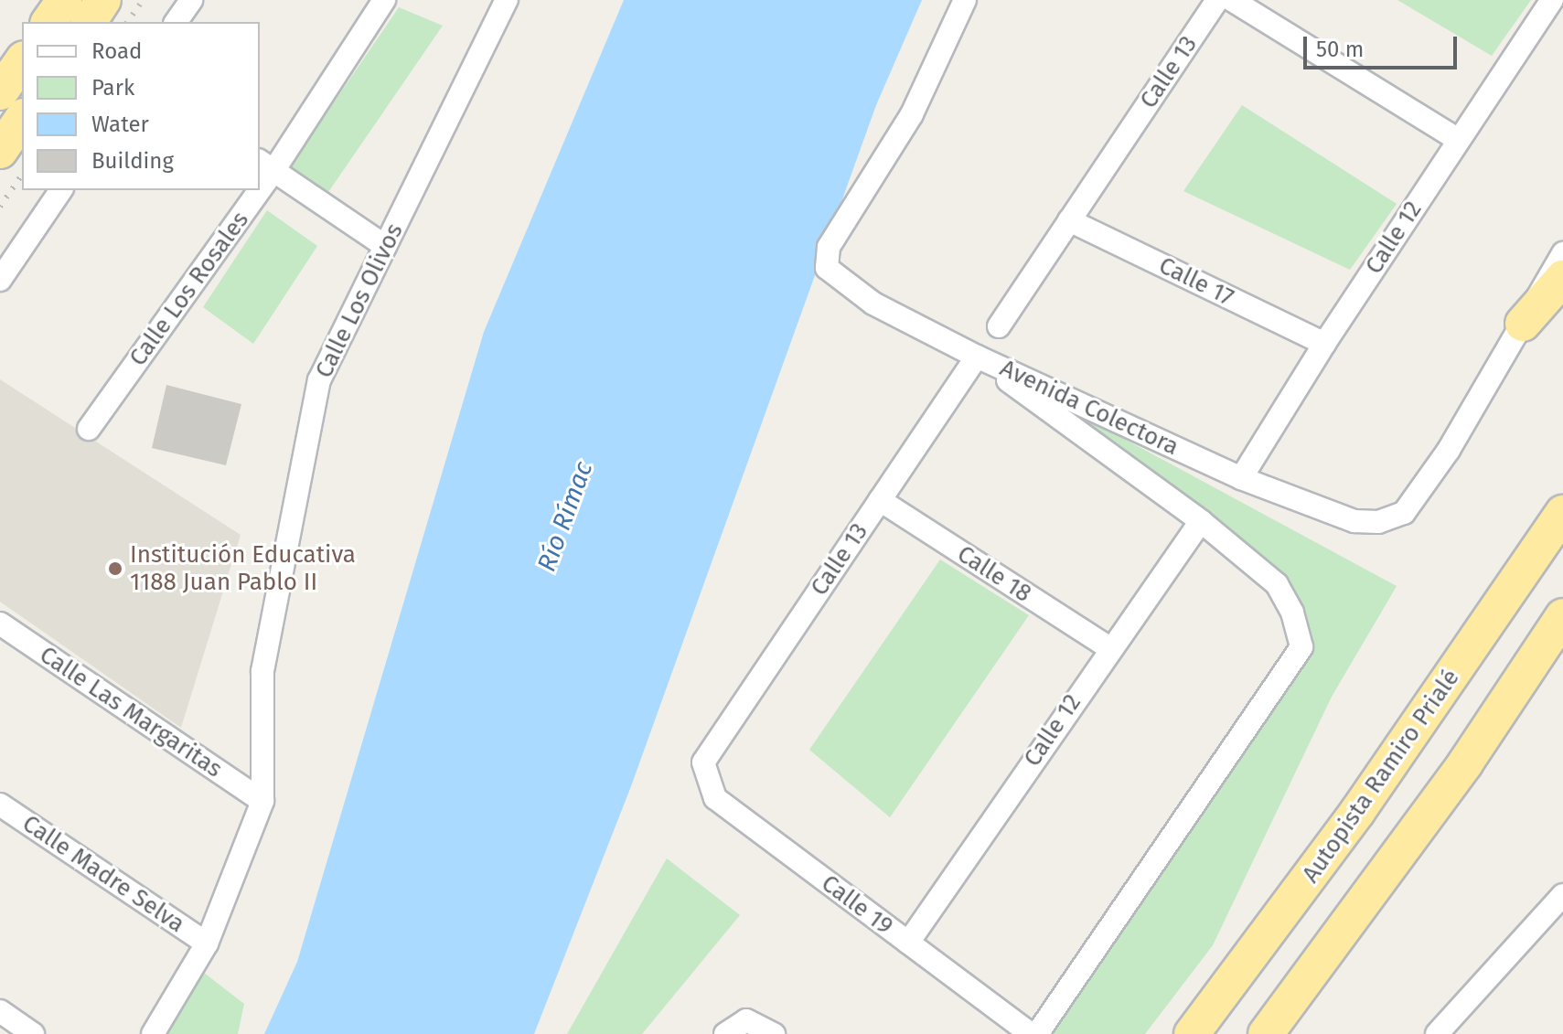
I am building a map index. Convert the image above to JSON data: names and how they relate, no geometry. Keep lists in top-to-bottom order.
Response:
{
  "streets": {
    "highway": ["Autopista Ramiro Prialé"],
    "street": [
      "Calle 13",
      "Calle 12",
      "Calle 17",
      "Calle Los Rosales",
      "Calle Los Olivos",
      "Avenida Colectora",
      "Calle 18",
      "Calle Las Margaritas",
      "Calle Madre Selva",
      "Calle 19"
    ]
  },
  "crossings": [
    ["Calle 13", "Calle 17"],
    ["Calle 13", "Avenida Colectora"],
    ["Calle 13", "Calle 18"],
    ["Calle 13", "Calle 19"],
    ["Calle 12", "Calle 17"],
    ["Calle 12", "Avenida Colectora"],
    ["Calle 12", "Calle 18"],
    ["Calle 12", "Calle 19"],
    ["Calle Los Olivos", "Calle Las Margaritas"],
    ["Calle Los Olivos", "Calle Madre Selva"]
  ],
  "water": ["Río Rímac"],
  "places": ["Institución Educativa 1188 Juan Pablo II"],
  "legend": [
    "Road",
    "Park",
    "Water",
    "Building"
  ],
  "scale_bar": "50 m"
}
